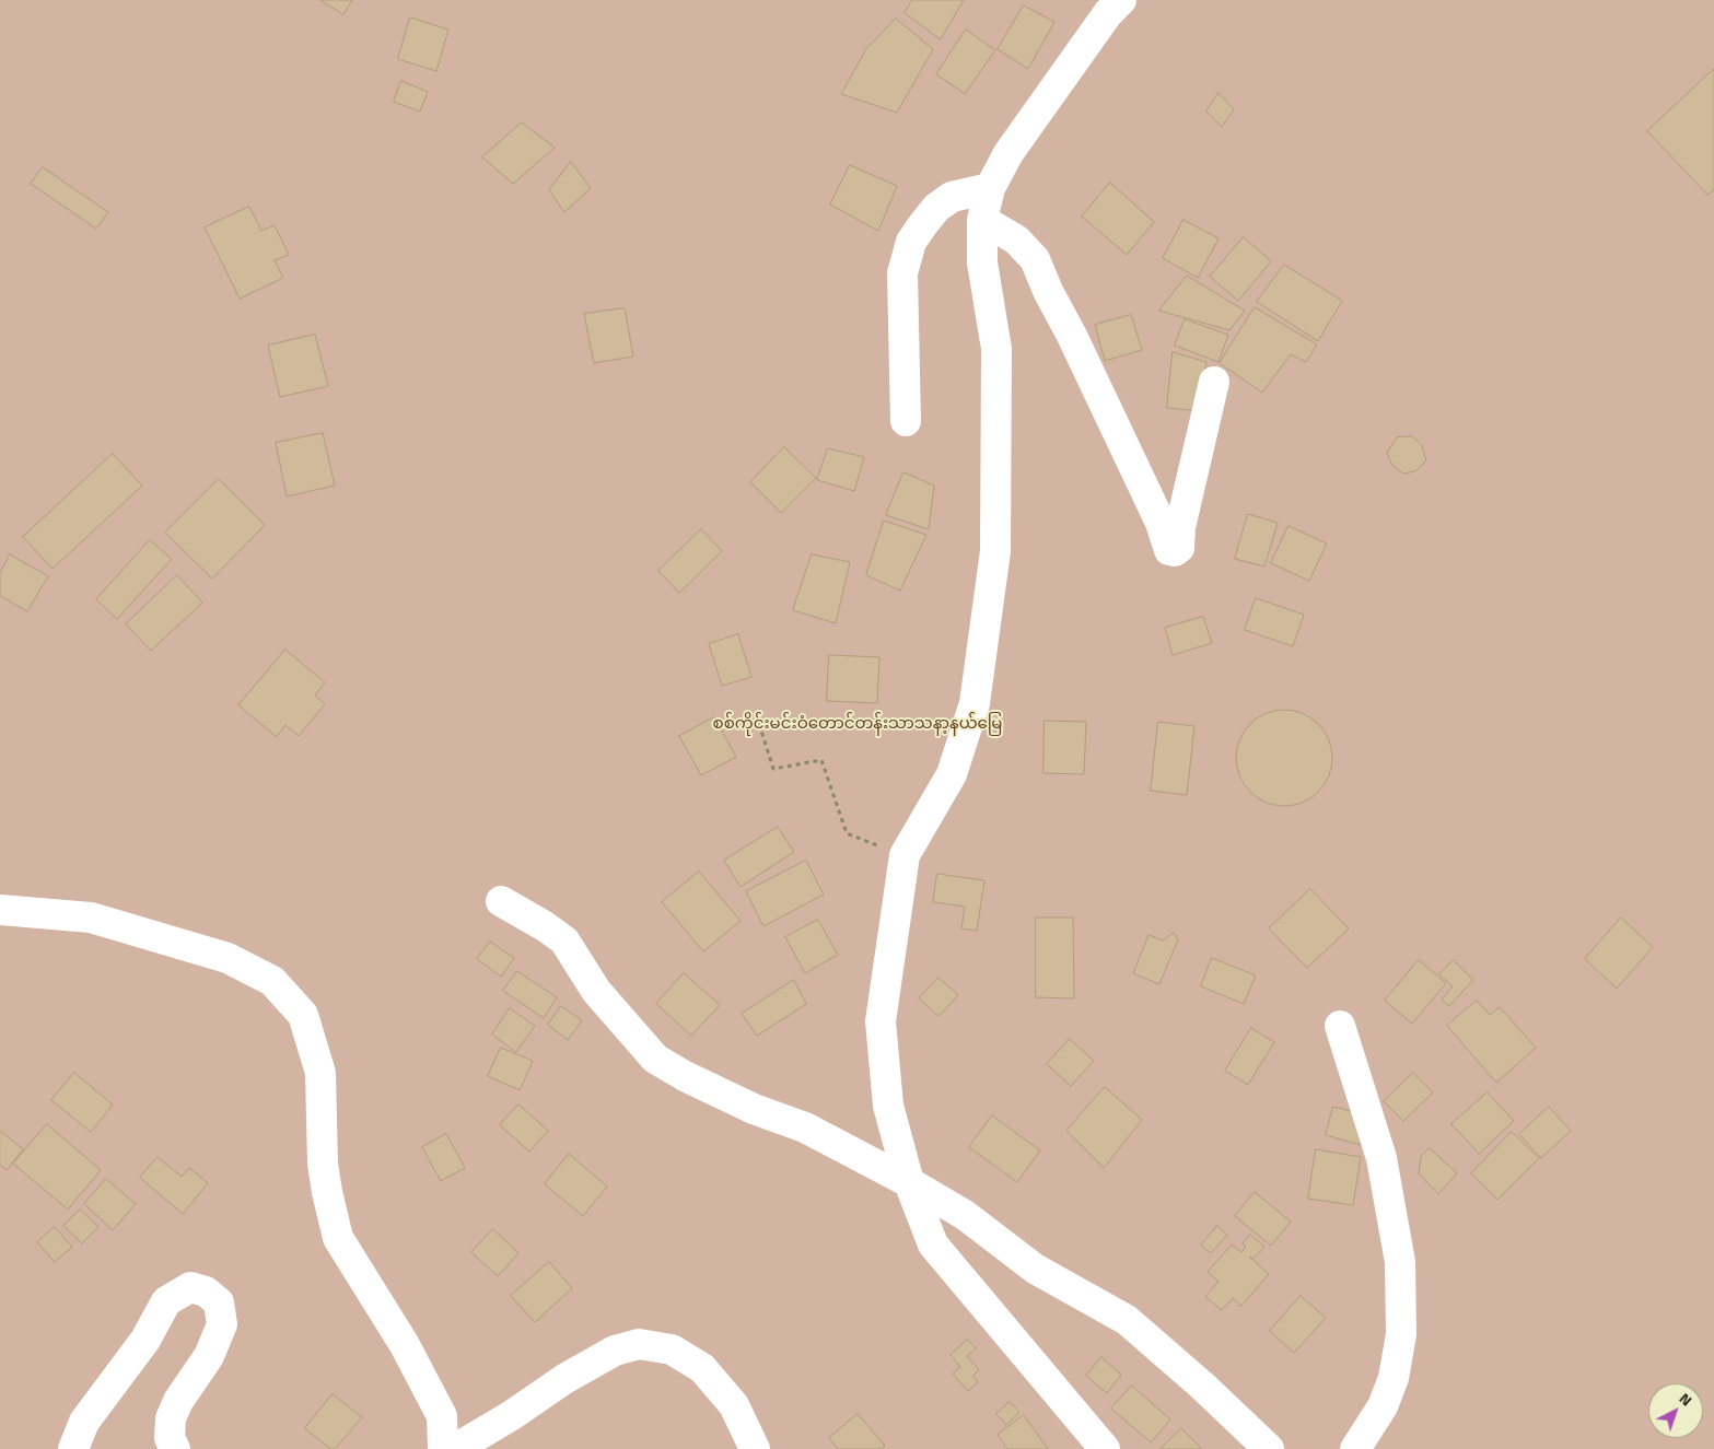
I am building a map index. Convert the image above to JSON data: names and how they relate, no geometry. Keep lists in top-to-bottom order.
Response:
{
  "parks": ["စစ်ကိုင်းမင်းဝံတောင်တန်းသာသနာ့နယ်မြေ"],
  "north": "top right"
}
